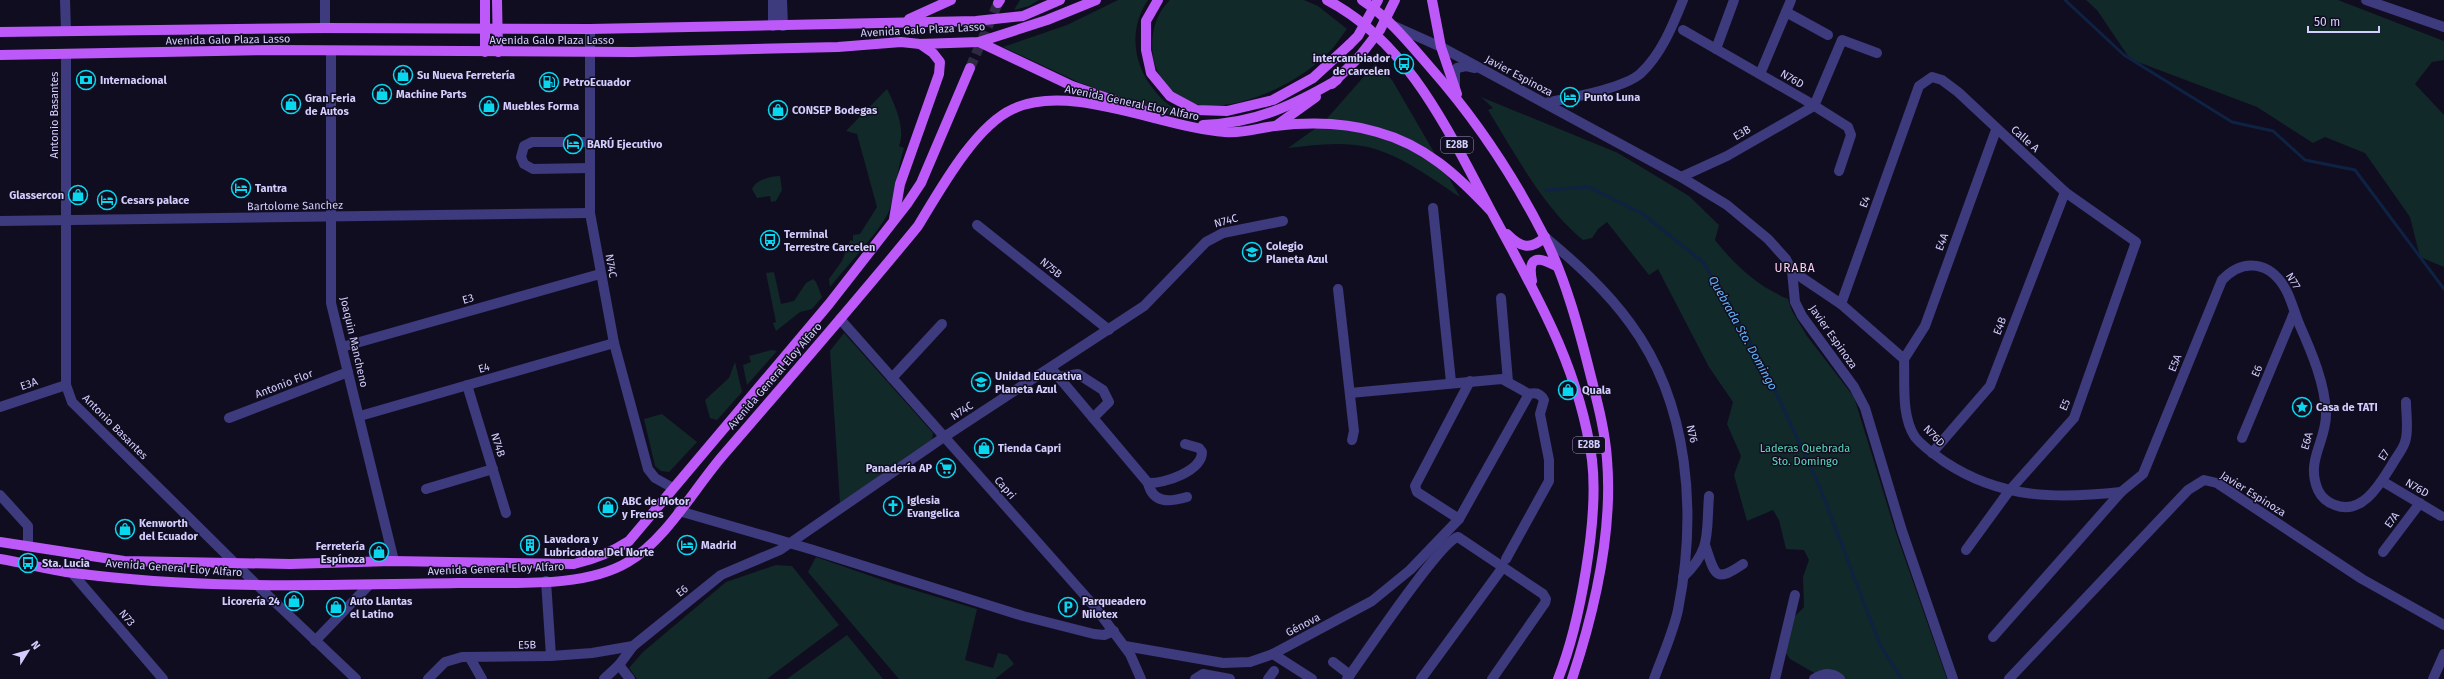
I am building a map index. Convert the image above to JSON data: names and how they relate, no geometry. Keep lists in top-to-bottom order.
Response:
{
  "streets": {
    "main road": ["Avenida Galo Plaza Lasso", "Avenida General Eloy Alfaro", "E28B"],
    "street": [
      "Javier Espinoza",
      "N76D",
      "Antonio Basantes",
      "E3B",
      "Calle A",
      "E4",
      "Bartolome Sanchez",
      "N74C",
      "E4A",
      "N75B",
      "N77",
      "E3",
      "E4B",
      "Joaquin Mancheno",
      "E5A",
      "E6",
      "E3A",
      "Antonio Flor",
      "E5",
      "N76",
      "E6A",
      "N74B",
      "E7",
      "Capri",
      "E7A",
      "N73",
      "Génova",
      "E5B"
    ]
  },
  "crossings": [
    ["Avenida Galo Plaza Lasso", "Antonio Basantes"],
    ["Avenida Galo Plaza Lasso", "N74C"],
    ["Avenida Galo Plaza Lasso", "Joaquin Mancheno"],
    ["Javier Espinoza", "E3B"],
    ["Javier Espinoza", "E28B"],
    ["N76D", "E3B"],
    ["N76D", "E4A"],
    ["N76D", "E4B"],
    ["N76D", "E5A"],
    ["N76D", "E5"],
    ["N76D", "E7"],
    ["N76D", "E7A"],
    ["Avenida General Eloy Alfaro", "Antonio Basantes"],
    ["Avenida General Eloy Alfaro", "E28B"],
    ["Avenida General Eloy Alfaro", "N74C"],
    ["Avenida General Eloy Alfaro", "Joaquin Mancheno"],
    ["Avenida General Eloy Alfaro", "Capri"],
    ["Avenida General Eloy Alfaro", "N73"],
    ["Antonio Basantes", "Bartolome Sanchez"],
    ["Antonio Basantes", "E3A"],
    ["Calle A", "E4"],
    ["Calle A", "E4A"],
    ["Calle A", "E4B"],
    ["Calle A", "E5"],
    ["E28B", "N76"],
    ["E4", "N74C"],
    ["E4", "Joaquin Mancheno"],
    ["E4", "N74B"],
    ["Bartolome Sanchez", "N74C"],
    ["Bartolome Sanchez", "Joaquin Mancheno"],
    ["N74C", "N75B"],
    ["N74C", "E3"],
    ["N74C", "E6"],
    ["N74C", "Capri"],
    ["N77", "E5A"],
    ["N77", "E6"],
    ["N77", "E6A"],
    ["E3", "Joaquin Mancheno"],
    ["Joaquin Mancheno", "Antonio Flor"],
    ["E6", "E6A"],
    ["E6", "E5B"],
    ["E6A", "E7"],
    ["Capri", "Génova"]
  ],
  "districts": ["URABA"],
  "water": ["Quebrada Sto. Domingo"],
  "parks": ["Laderas Quebrada Sto. Domingo"],
  "places": {
    "bus stop": ["intercambiador de carcelen", "Terminal Terrestre Carcelen", "Sta. Lucia"],
    "shop": [
      "Su Nueva Ferretería",
      "Machine Parts",
      "Gran Feria de Autos",
      "Muebles Forma",
      "CONSEP Bodegas",
      "Glassercon",
      "Quala",
      "Tienda Capri",
      "ABC de Motor y Frenos",
      "Kenworth del Ecuador",
      "Ferretería Espínoza",
      "Licorería 24",
      "Auto Llantas el Latino"
    ],
    "bank": ["Internacional"],
    "fuel station": ["PetroEcuador"],
    "hotel": [
      "Punto Luna",
      "BARÚ Ejecutivo",
      "Tantra",
      "Cesars palace",
      "Madrid"
    ],
    "school or university": ["Colegio Planeta Azul", "Unidad Educativa Planeta Azul"],
    "place": ["Casa de TATI"],
    "supermarket": ["Panadería AP"],
    "church": ["Iglesia Evangelica"],
    "building": ["Lavadora y Lubricadora Del Norte"],
    "parking": ["Parqueadero Nilotex"]
  },
  "scale_bar": "50 m",
  "north": "top right"
}
